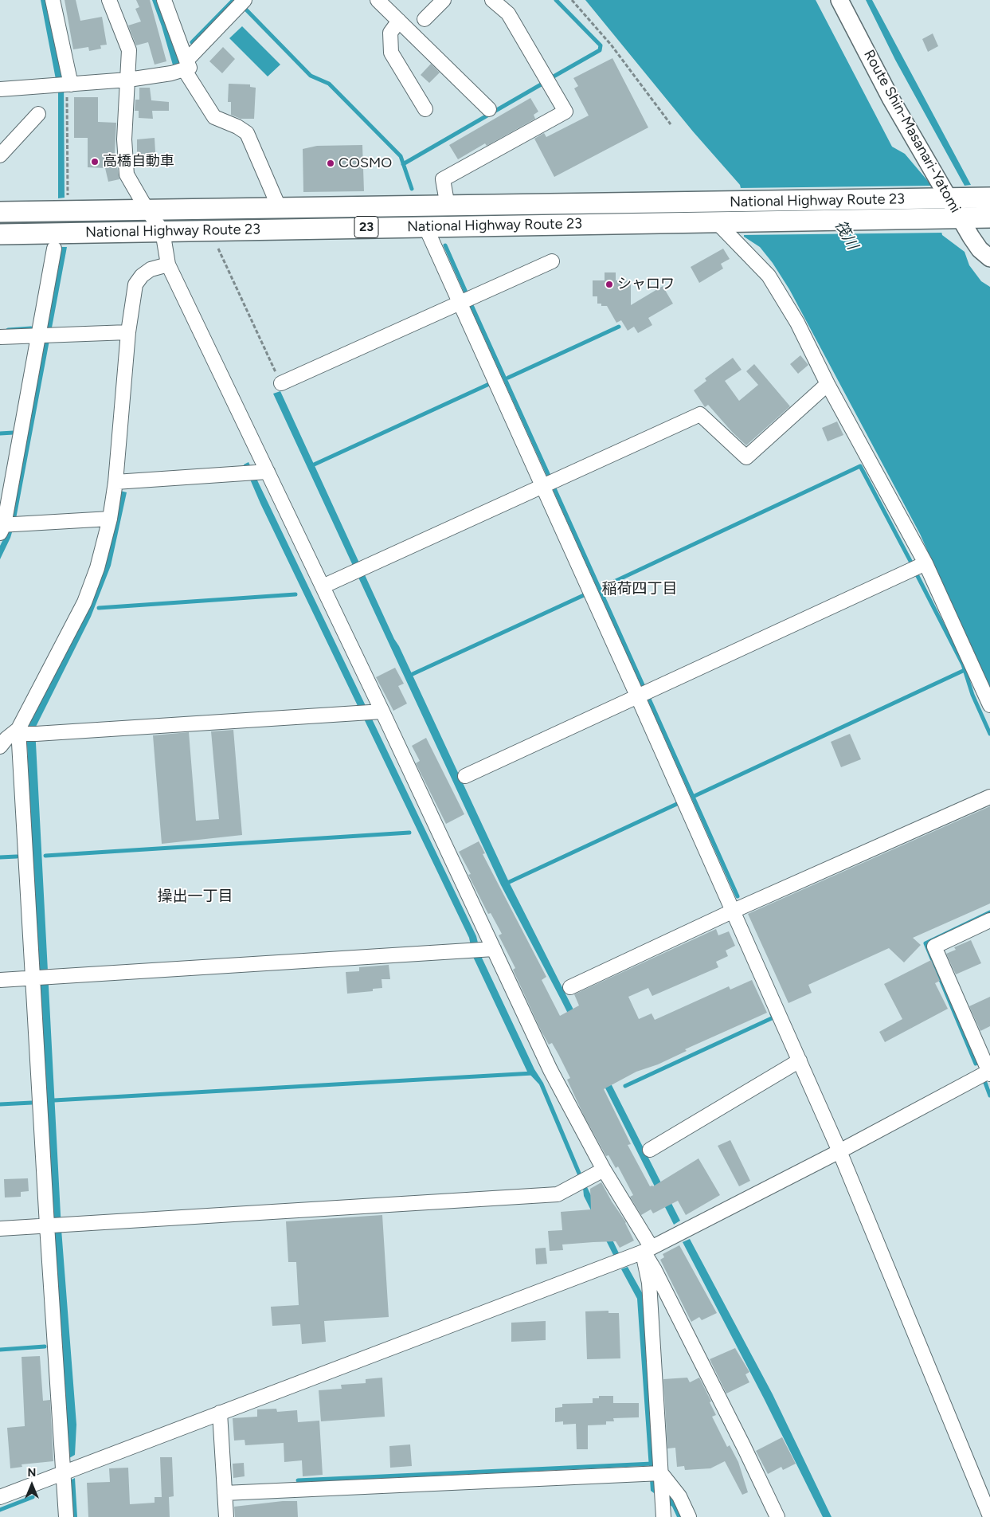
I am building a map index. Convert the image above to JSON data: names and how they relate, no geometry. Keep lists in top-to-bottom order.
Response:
{
  "streets": {
    "highway": ["National Highway Route 23", "23"],
    "main road": ["Route Shin-Masanari-Yatomi"]
  },
  "crossings": [
    ["Route Shin-Masanari-Yatomi", "National Highway Route 23"]
  ],
  "districts": ["稲荷四丁目", "操出一丁目"],
  "water": ["筏川"],
  "places": ["高橋自動車", "COSMO", "シャロワ"],
  "north": "top"
}
